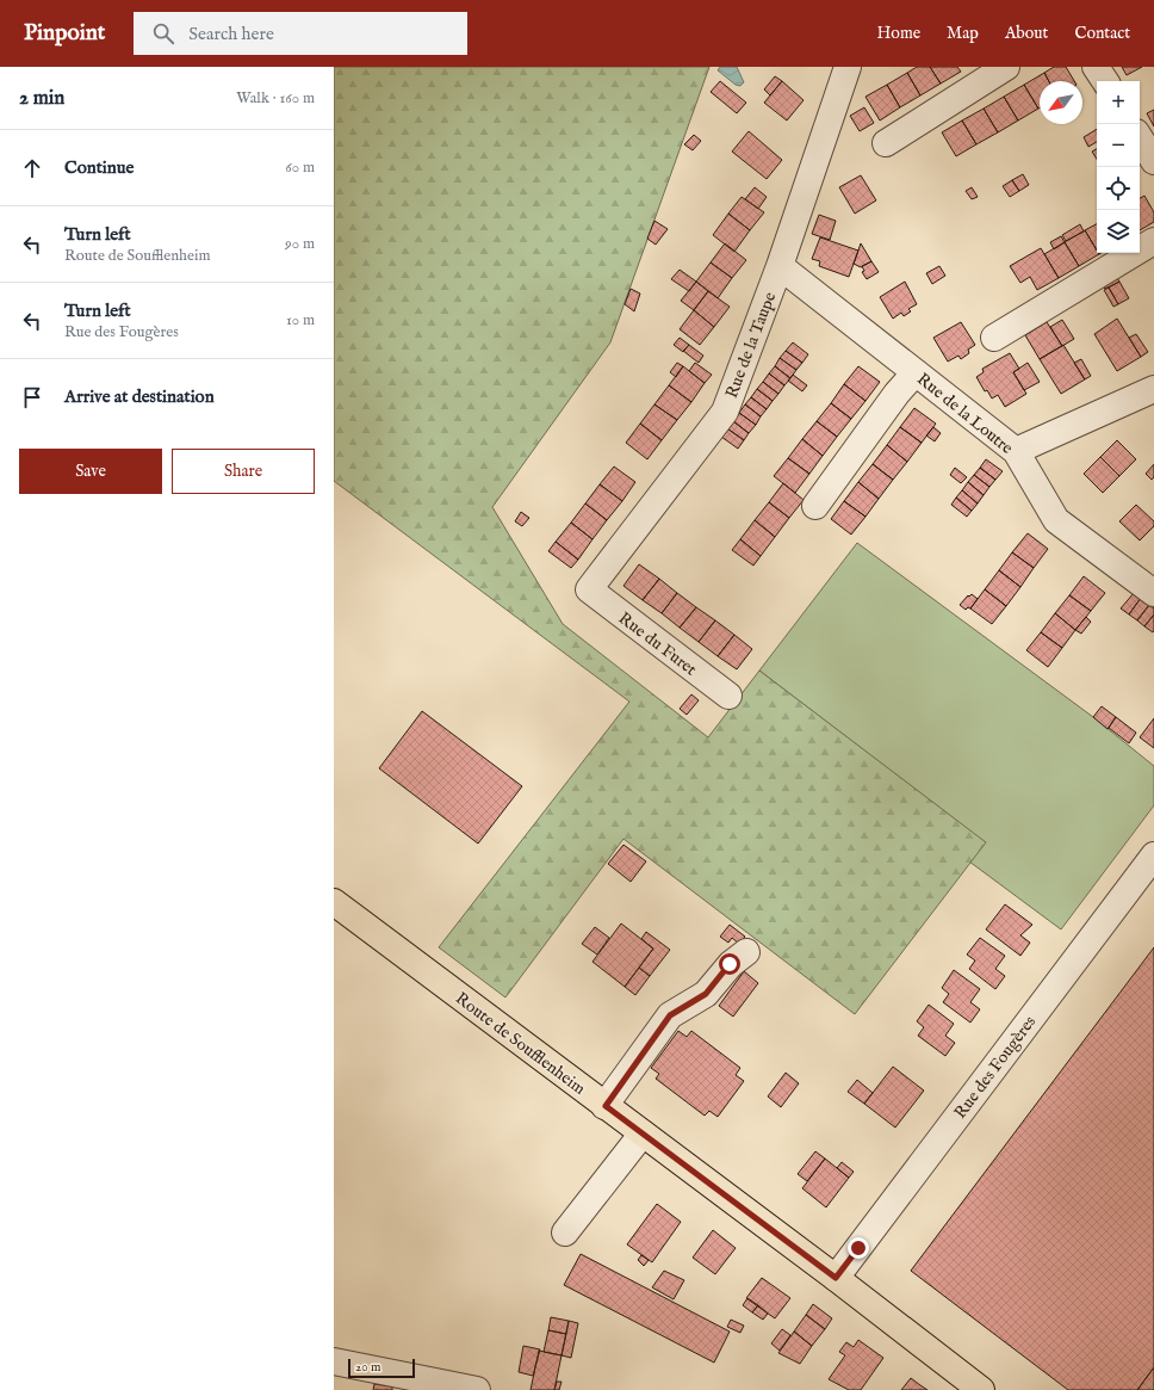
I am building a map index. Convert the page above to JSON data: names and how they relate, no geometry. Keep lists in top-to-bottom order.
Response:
{
  "streets": {
    "main road": ["Route de Soufflenheim"],
    "street": [
      "Rue de la Taupe",
      "Rue de la Loutre",
      "Rue du Furet",
      "Rue des Fougères"
    ]
  },
  "crossings": [
    ["Rue de la Taupe", "Rue de la Loutre"],
    ["Rue de la Taupe", "Rue du Furet"],
    ["Route de Soufflenheim", "Rue des Fougères"]
  ],
  "scale_bar": "20 m",
  "north": "bottom left",
  "page": {
    "header": "Pinpoint",
    "search": "Search here",
    "nav": [
      "Home",
      "Map",
      "About",
      "Contact"
    ],
    "heading": ["2 min", "Walk · 160 m"],
    "map_buttons": ["+", "−"],
    "list": [
      ["Continue", "60 m"],
      ["Turn left", "Route de Soufflenheim", "90 m"],
      ["Turn left", "Rue des Fougères", "10 m"],
      "Arrive at destination"
    ],
    "buttons": ["Save", "Share"],
    "scale": "20 m"
  }
}
